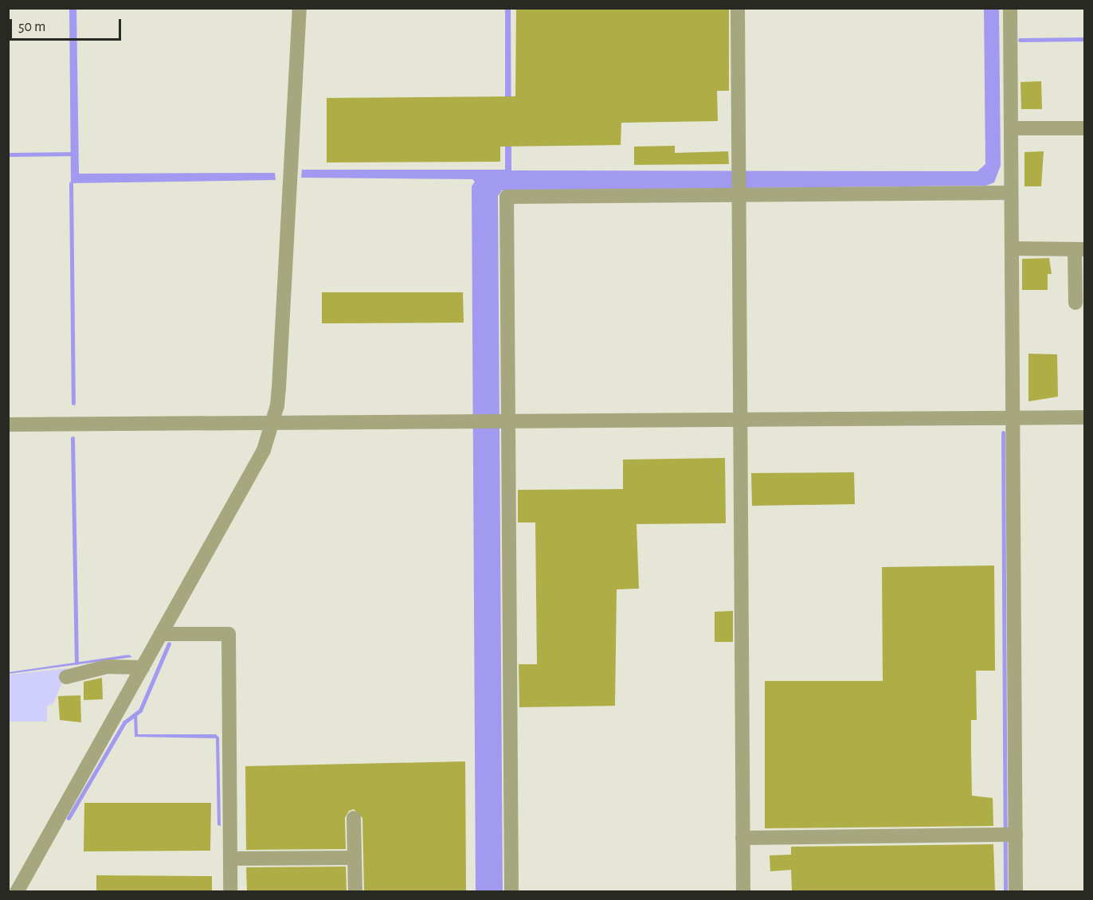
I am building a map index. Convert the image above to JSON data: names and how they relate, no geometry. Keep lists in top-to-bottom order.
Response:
{
  "scale_bar": "50 m"
}
